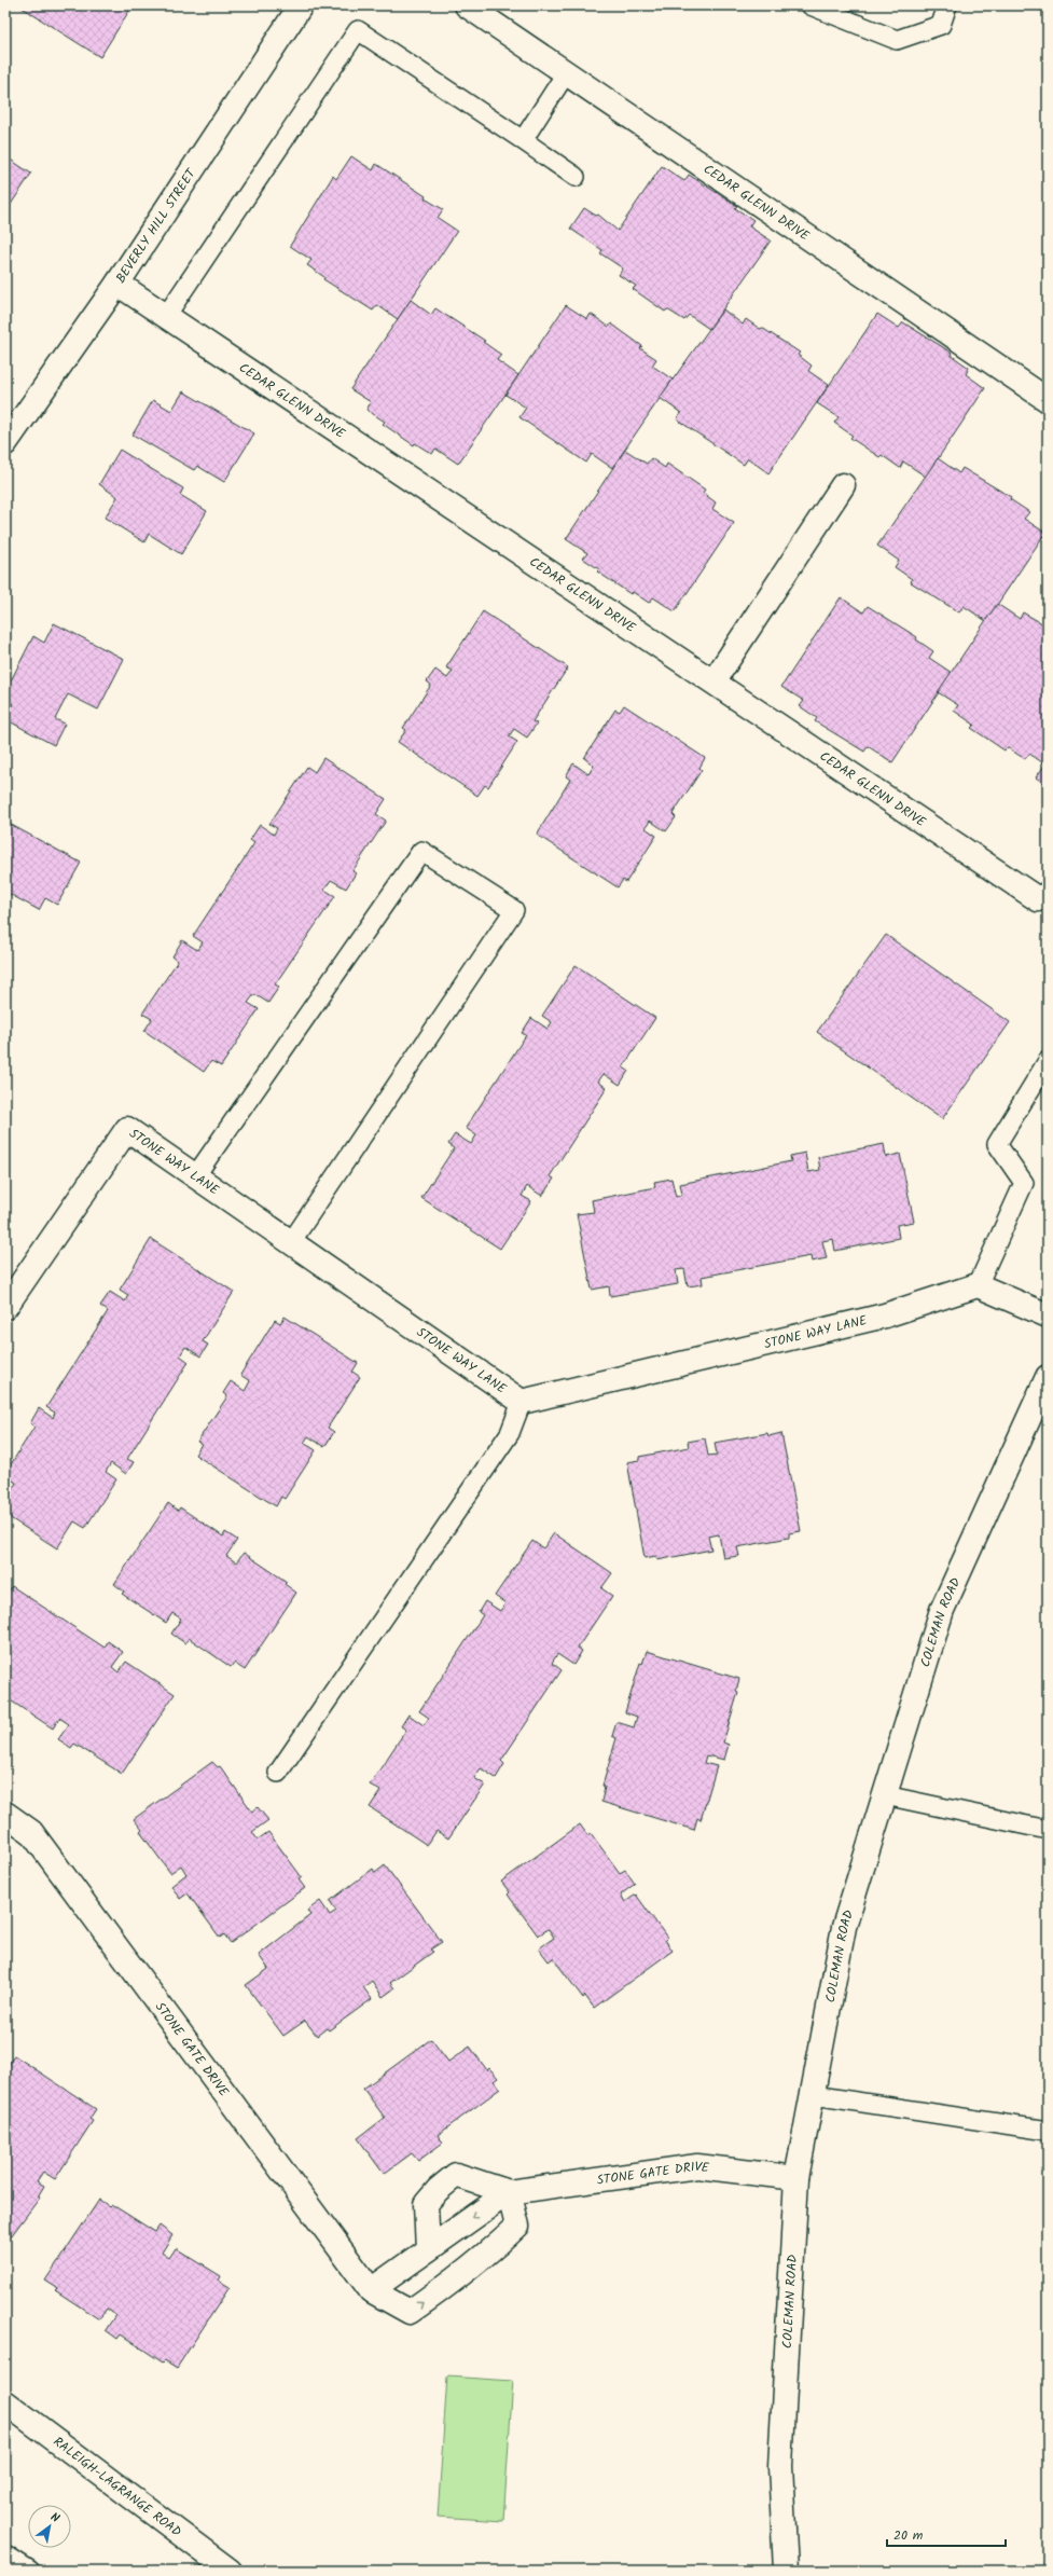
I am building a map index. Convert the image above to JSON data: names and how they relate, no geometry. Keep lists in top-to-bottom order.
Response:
{
  "streets": {
    "street": [
      "CEDAR GLENN DRIVE",
      "BEVERLY HILL STREET",
      "STONE WAY LANE",
      "COLEMAN ROAD",
      "STONE GATE DRIVE",
      "RALEIGH-LAGRANGE ROAD"
    ]
  },
  "crossings": [
    ["CEDAR GLENN DRIVE", "BEVERLY HILL STREET"],
    ["COLEMAN ROAD", "STONE GATE DRIVE"]
  ],
  "scale_bar": "20 m",
  "north": "top right"
}
